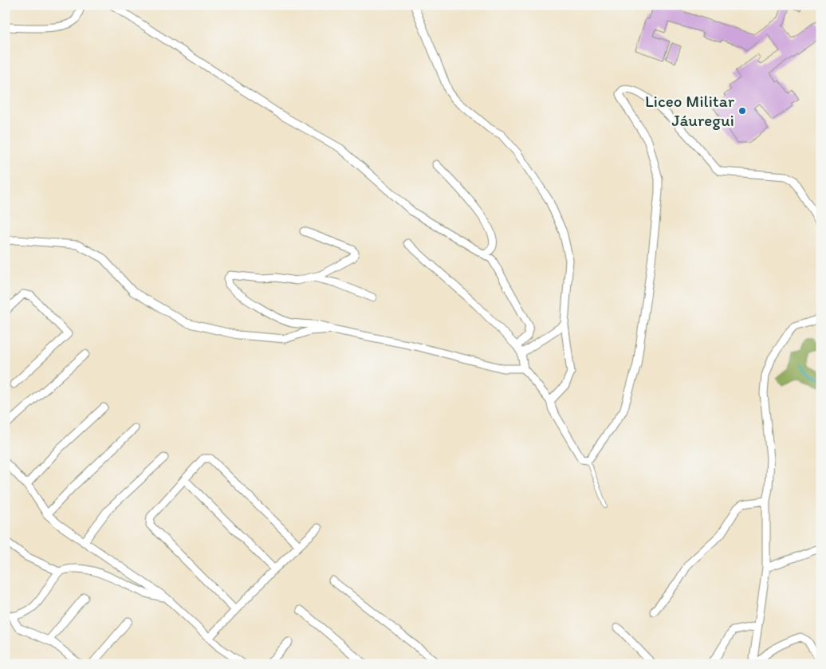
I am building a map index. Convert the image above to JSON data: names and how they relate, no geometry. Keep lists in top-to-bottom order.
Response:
{
  "places": ["Liceo Militar Jáuregui"]
}
